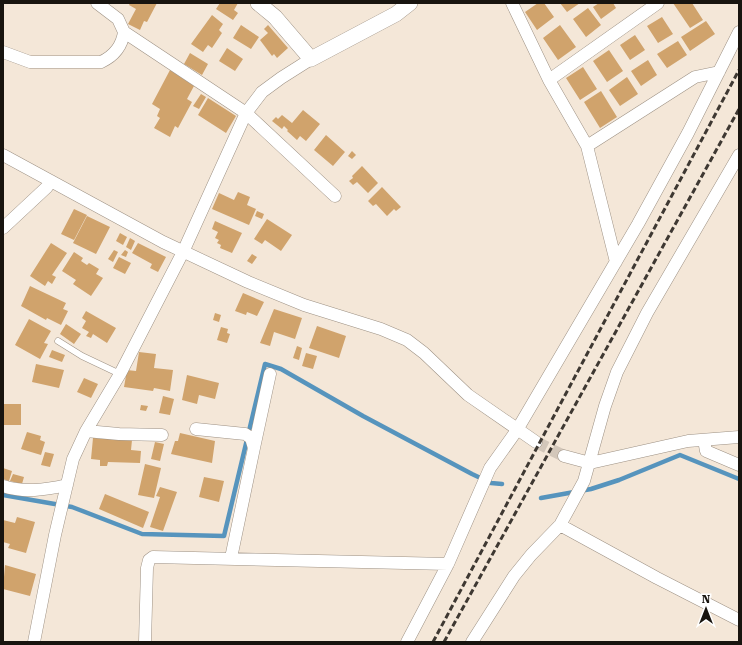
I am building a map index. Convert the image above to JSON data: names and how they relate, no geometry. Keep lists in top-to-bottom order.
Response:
{
  "north": "top"
}
